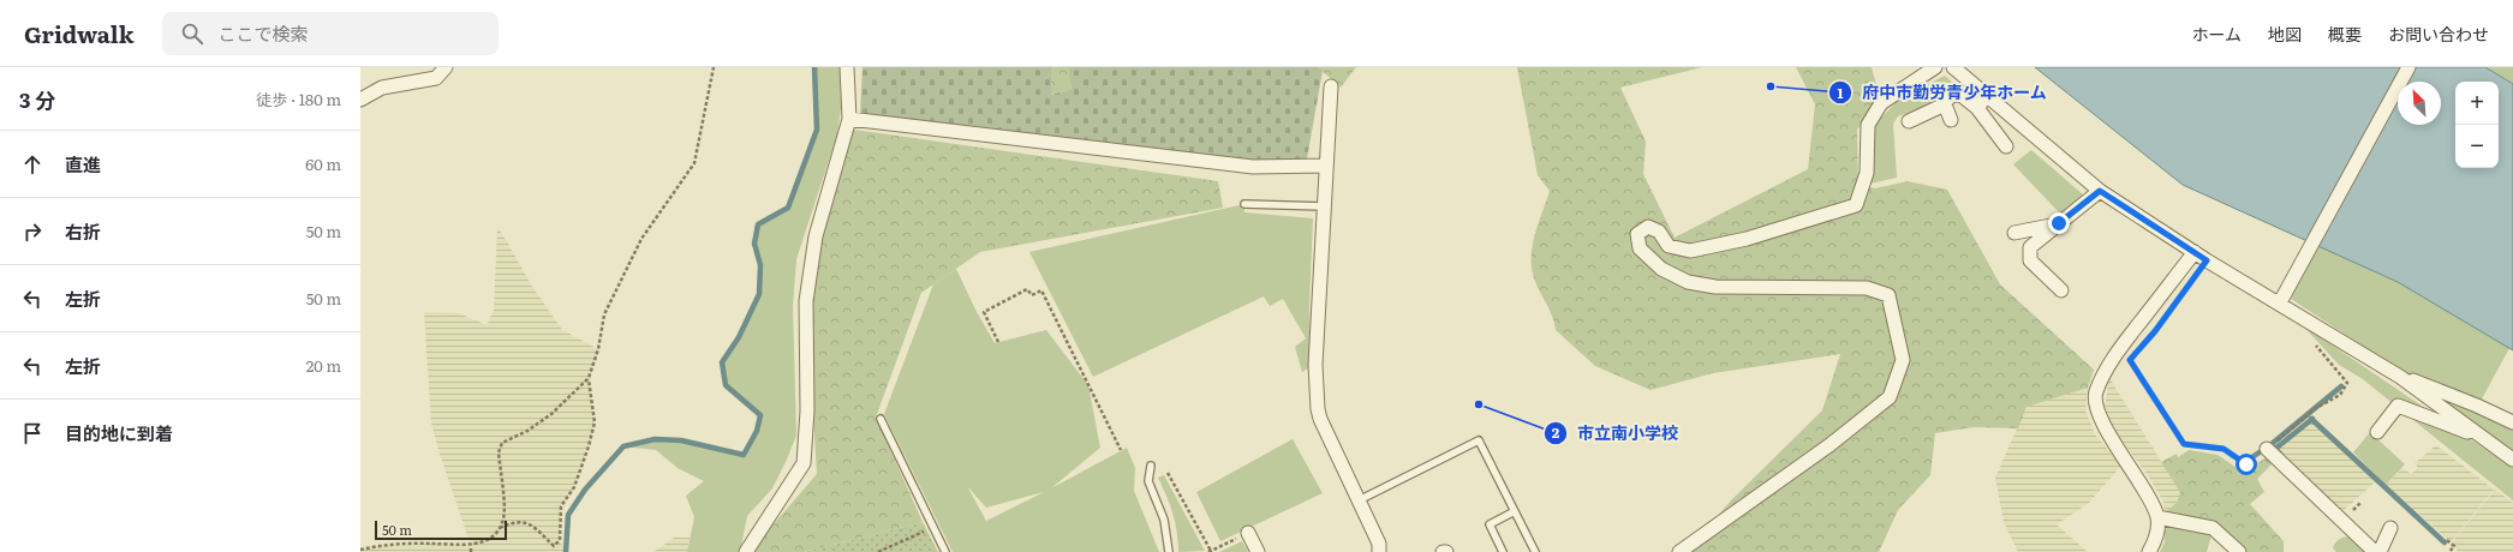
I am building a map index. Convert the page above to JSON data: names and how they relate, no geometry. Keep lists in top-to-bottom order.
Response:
{
  "places": ["府中市勤労青少年ホーム", "市立南小学校"],
  "scale_bar": "50 m",
  "north": "top left",
  "page": {
    "header": "Gridwalk",
    "search": "ここで検索",
    "nav": [
      "ホーム",
      "地図",
      "概要",
      "お問い合わせ"
    ],
    "heading": ["3 分", "徒歩 · 180 m"],
    "map_buttons": ["+", "−"],
    "list": [
      ["直進", "60 m"],
      ["右折", "50 m"],
      ["左折", "50 m"],
      ["左折", "20 m"],
      "目的地に到着"
    ],
    "scale": "50 m"
  }
}
